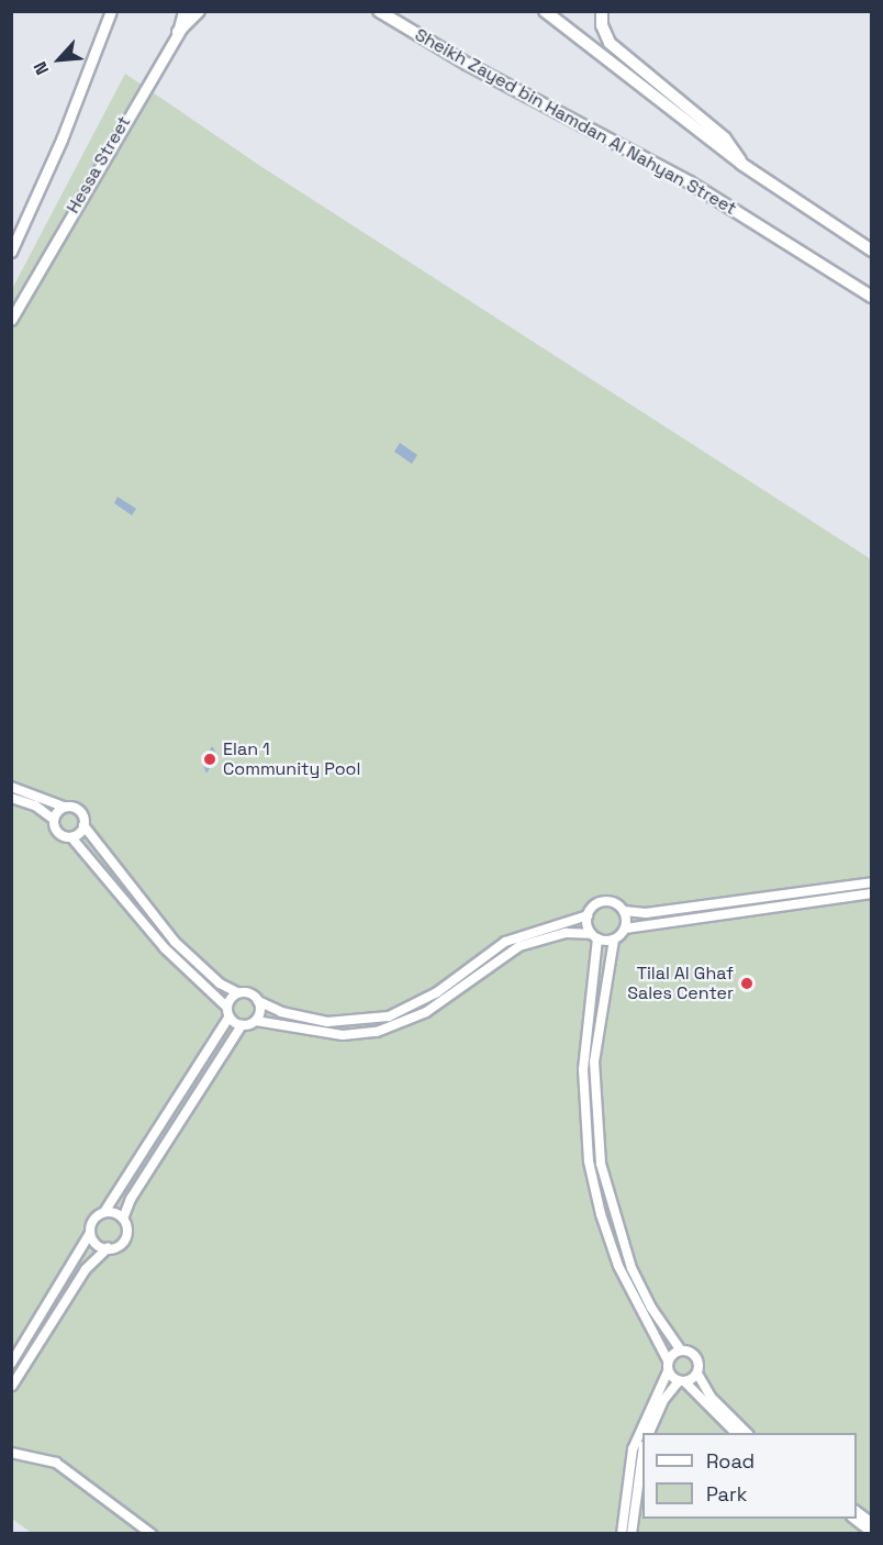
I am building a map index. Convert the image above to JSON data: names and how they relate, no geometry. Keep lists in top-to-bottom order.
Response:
{
  "streets": {
    "highway": ["Sheikh Zayed bin Hamdan Al Nahyan Street"],
    "main road": ["Hessa Street"]
  },
  "places": ["Elan 1 Community Pool", "Tilal Al Ghaf Sales Center"],
  "legend": ["Road", "Park"],
  "north": "bottom left"
}
